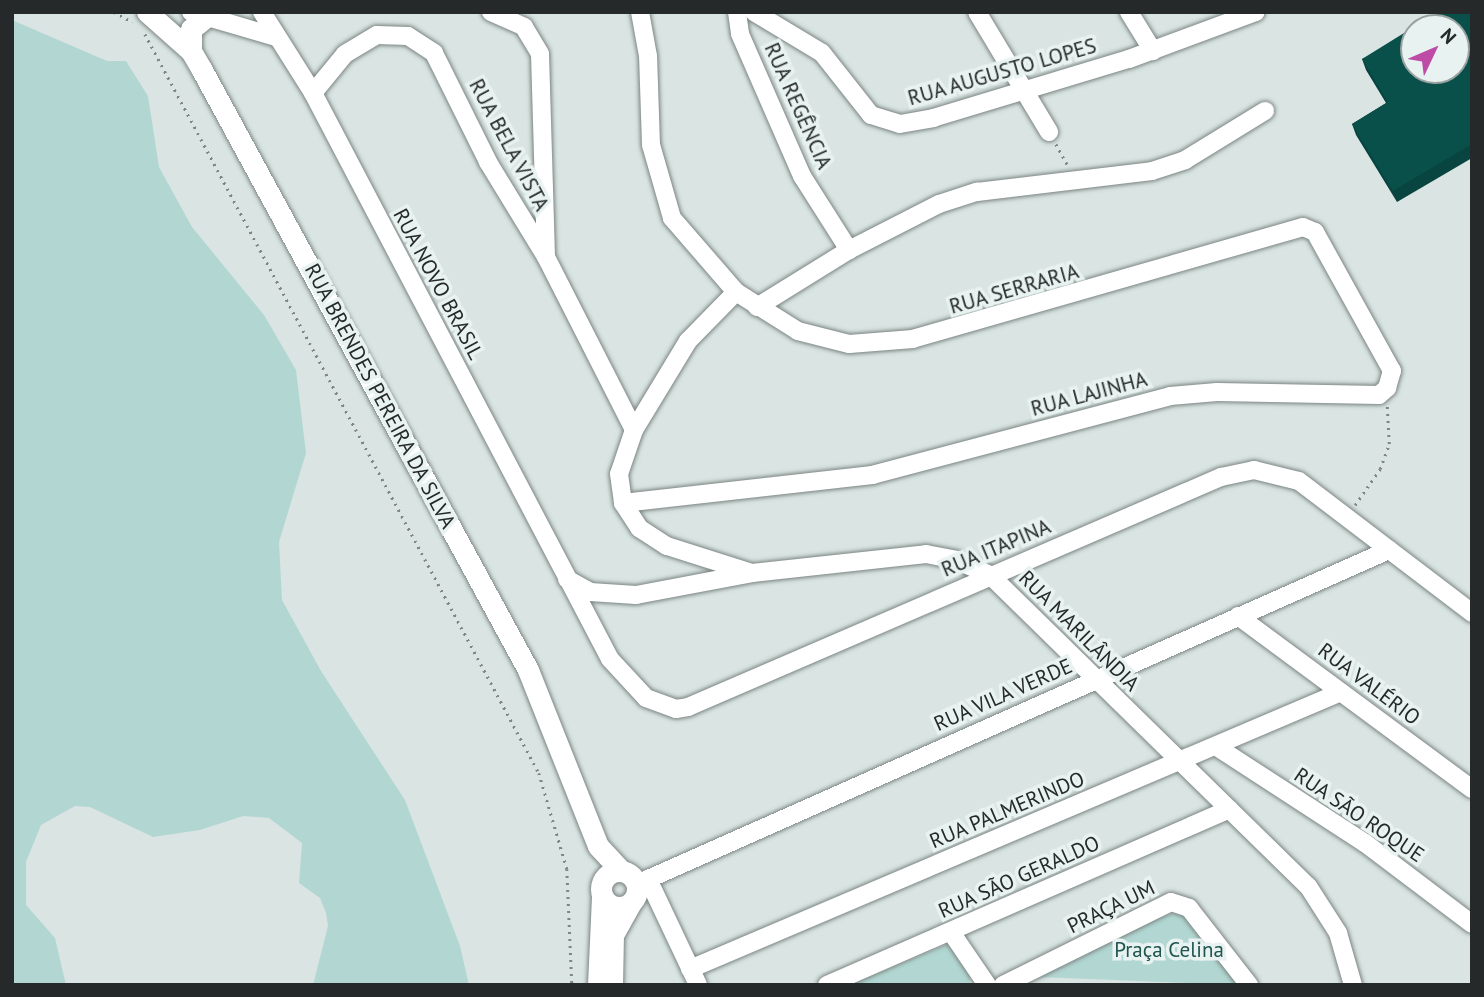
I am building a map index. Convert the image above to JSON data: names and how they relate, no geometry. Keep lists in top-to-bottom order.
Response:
{
  "streets": {
    "main road": ["RUA BRENDES PEREIRA DA SILVA"],
    "street": [
      "RUA AUGUSTO LOPES",
      "RUA REGÊNCIA",
      "RUA BELA VISTA",
      "RUA NOVO BRASIL",
      "RUA SERRARIA",
      "RUA LAJINHA",
      "RUA ITAPINA",
      "RUA MARILÂNDIA",
      "RUA VALÉRIO",
      "RUA VILA VERDE",
      "RUA PALMERINDO",
      "RUA SÃO ROQUE",
      "RUA SÃO GERALDO",
      "PRAÇA UM"
    ]
  },
  "crossings": [
    ["RUA BELA VISTA", "RUA NOVO BRASIL"],
    ["RUA NOVO BRASIL", "RUA ITAPINA"],
    ["RUA NOVO BRASIL", "RUA MARILÂNDIA"],
    ["RUA SERRARIA", "RUA LAJINHA"],
    ["RUA BRENDES PEREIRA DA SILVA", "RUA VILA VERDE"],
    ["RUA ITAPINA", "RUA MARILÂNDIA"],
    ["RUA ITAPINA", "RUA VILA VERDE"],
    ["RUA MARILÂNDIA", "RUA VILA VERDE"],
    ["RUA MARILÂNDIA", "RUA PALMERINDO"],
    ["RUA MARILÂNDIA", "RUA SÃO GERALDO"],
    ["RUA VALÉRIO", "RUA VILA VERDE"],
    ["RUA VALÉRIO", "RUA PALMERINDO"],
    ["RUA PALMERINDO", "RUA SÃO ROQUE"]
  ],
  "parks": ["Praça Celina"],
  "north": "top right"
}
